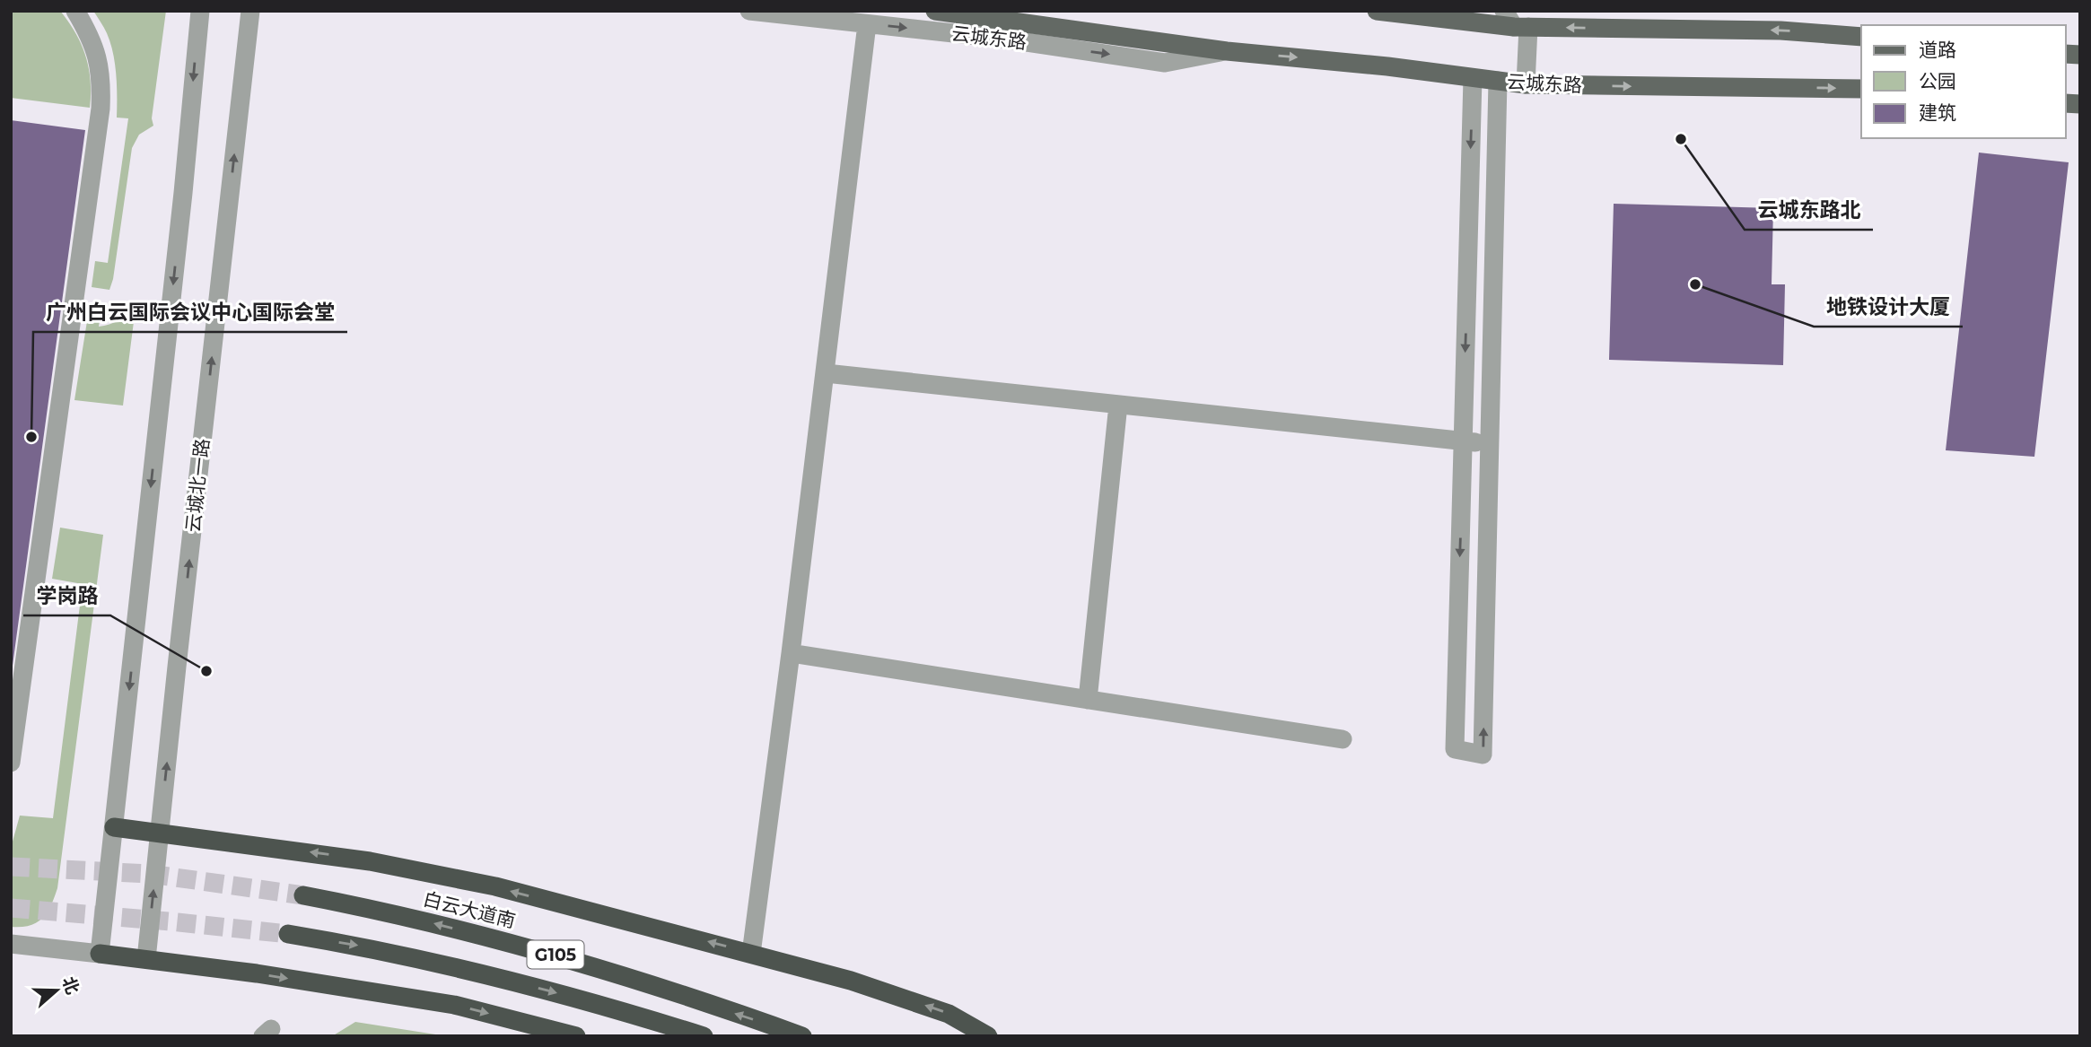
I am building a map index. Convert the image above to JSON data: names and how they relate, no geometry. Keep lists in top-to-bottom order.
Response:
{
  "streets": {
    "highway": ["白云大道南", "G105"],
    "main road": ["云城东路"],
    "street": ["云城北一路"]
  },
  "one_way": ["云城东路"],
  "places": [
    "云城东路北",
    "地铁设计大厦",
    "广州白云国际会议中心国际会堂",
    "学岗路"
  ],
  "legend": ["道路", "公园", "建筑"],
  "north": "right"
}
